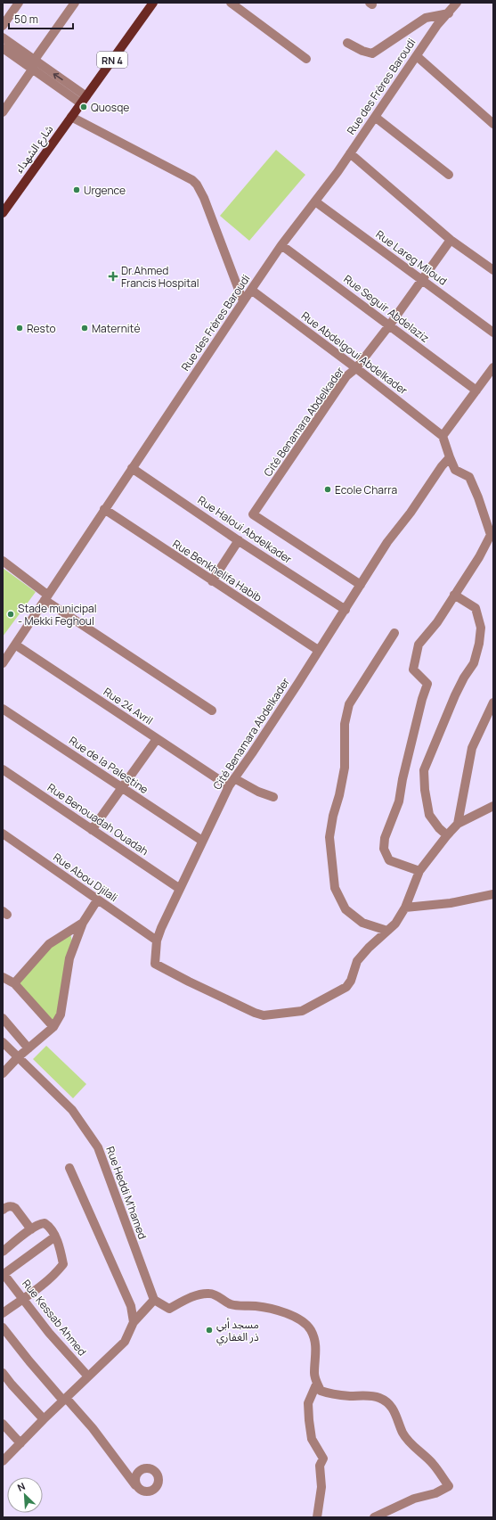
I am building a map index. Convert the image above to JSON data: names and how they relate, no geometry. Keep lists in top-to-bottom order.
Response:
{
  "streets": {
    "main road": ["RN 4", "شارع الشهداء"],
    "street": [
      "Rue des Frères Baroudi",
      "Rue Lareg Miloud",
      "Rue Seguir Abdelaziz",
      "Rue Abdelgoui Abdelkader",
      "Cité Benamara Abdelkader",
      "Rue Haloui Abdelkader",
      "Rue Benkhelifa Habib",
      "Rue 24 Avril",
      "Rue de la Palestine",
      "Rue Benouadah Ouadah",
      "Rue Abou Djilali",
      "Rue Heddi M'hamed",
      "Rue Kessab Ahmed"
    ]
  },
  "crossings": [
    ["RN 4", "شارع الشهداء"],
    ["Rue des Frères Baroudi", "Rue Lareg Miloud"],
    ["Rue des Frères Baroudi", "Rue Seguir Abdelaziz"],
    ["Rue des Frères Baroudi", "Rue Abdelgoui Abdelkader"],
    ["Rue des Frères Baroudi", "Rue Haloui Abdelkader"],
    ["Rue des Frères Baroudi", "Rue Benkhelifa Habib"],
    ["Rue des Frères Baroudi", "Rue 24 Avril"],
    ["Rue Lareg Miloud", "Cité Benamara Abdelkader"],
    ["Rue Seguir Abdelaziz", "Cité Benamara Abdelkader"],
    ["Rue Abdelgoui Abdelkader", "Cité Benamara Abdelkader"],
    ["Cité Benamara Abdelkader", "Rue Haloui Abdelkader"],
    ["Cité Benamara Abdelkader", "Rue Benkhelifa Habib"],
    ["Cité Benamara Abdelkader", "Rue 24 Avril"],
    ["Cité Benamara Abdelkader", "Rue de la Palestine"],
    ["Cité Benamara Abdelkader", "Rue Benouadah Ouadah"],
    ["Cité Benamara Abdelkader", "Rue Abou Djilali"]
  ],
  "places": {
    "other": [
      "Quosqe",
      "Urgence",
      "Resto",
      "Maternité",
      "Ecole Charra",
      "Stade municipal - Mekki Feghoul",
      "مسجد أبي ذر الغفاري"
    ],
    "health": ["Dr.Ahmed Francis Hospital"]
  },
  "scale_bar": "50 m",
  "north": "top left"
}
